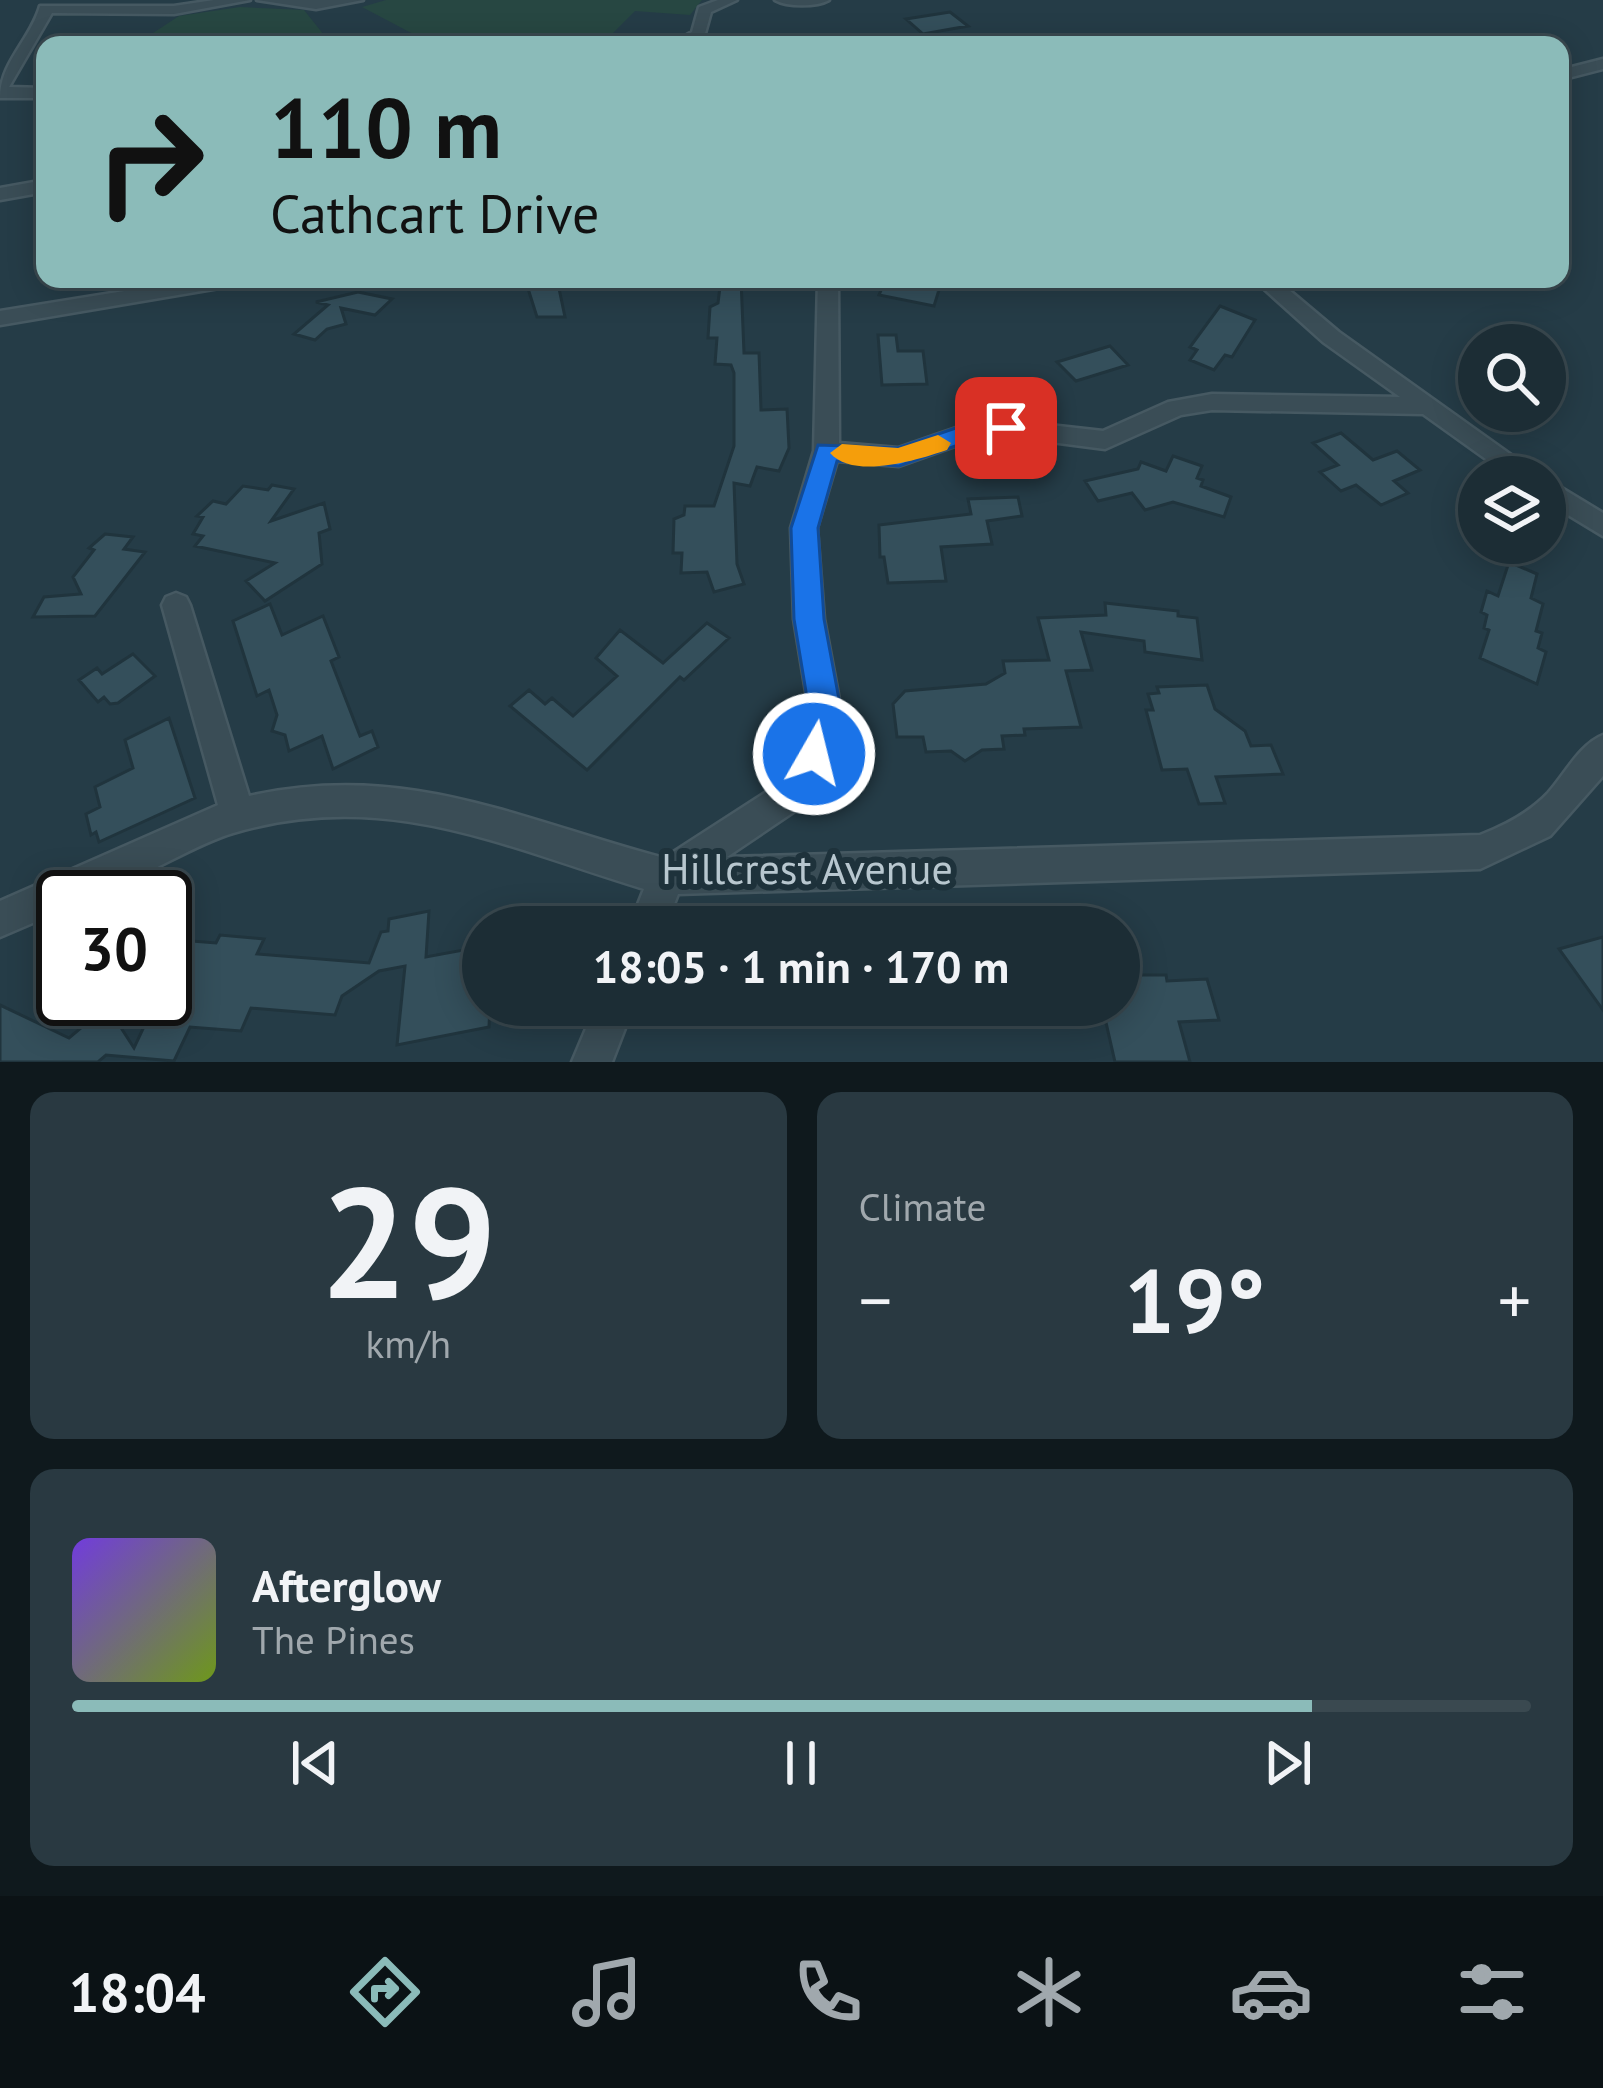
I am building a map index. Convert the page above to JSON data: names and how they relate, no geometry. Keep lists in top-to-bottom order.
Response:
{
  "streets": {
    "street": ["Hillcrest Avenue"]
  },
  "page": {
    "turn": ["110 m", "Cathcart Drive"],
    "limit": "30",
    "trip": "18:05 · 1 min · 170 m",
    "tile": [
      ["29", "km/h"],
      "Climate"
    ],
    "heat": ["−", "19°", "+"],
    "song": ["Afterglow", "The Pines"],
    "tabs": "18:04"
  }
}
